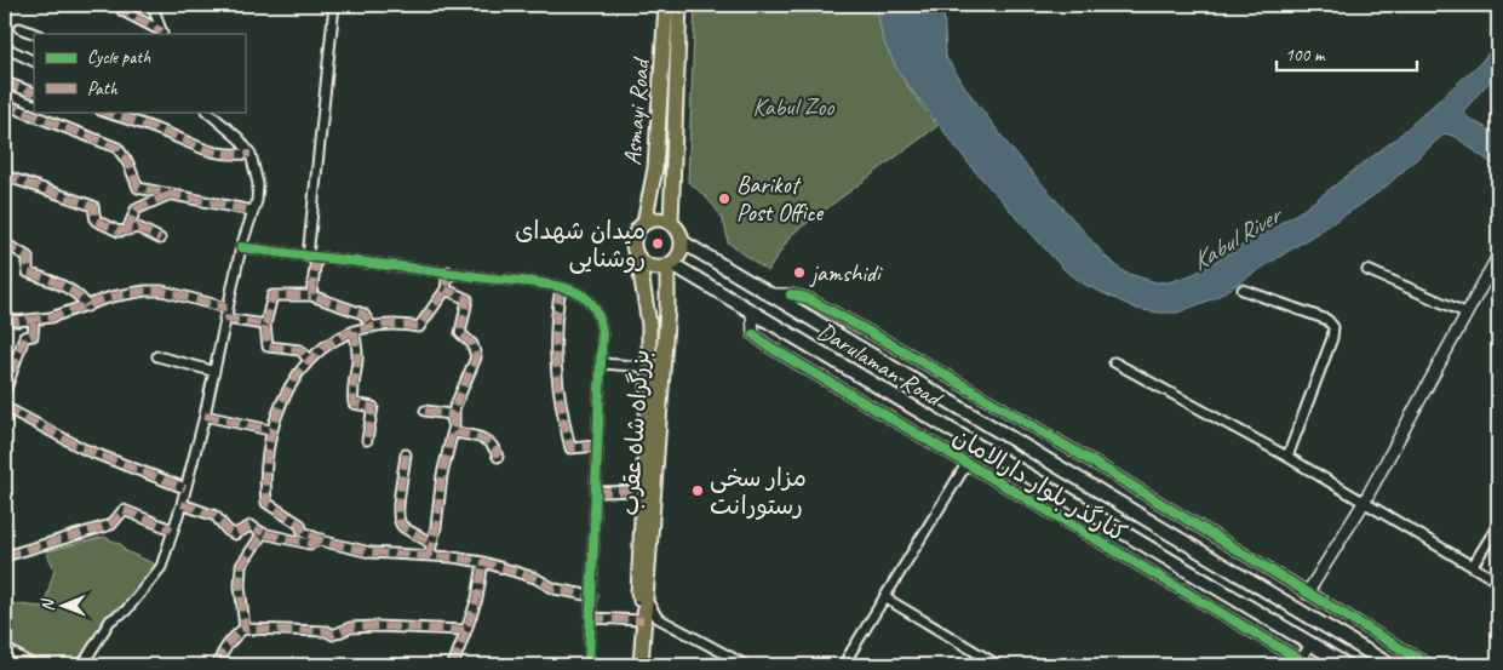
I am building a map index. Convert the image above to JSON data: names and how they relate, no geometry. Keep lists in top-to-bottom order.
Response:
{
  "streets": {
    "highway": ["Asmayi Road", "بزرگراه شاه عقرب"],
    "main road": ["Darulaman Road"],
    "street": ["کنارگذر بلوار دارالامان"]
  },
  "crossings": [
    ["Asmayi Road", "Darulaman Road"],
    ["Asmayi Road", "بزرگراه شاه عقرب"],
    ["Darulaman Road", "بزرگراه شاه عقرب"],
    ["Darulaman Road", "کنارگذر بلوار دارالامان"]
  ],
  "water": ["Kabul River"],
  "parks": ["Kabul Zoo"],
  "places": [
    "Barikot Post Office",
    "میدان شهدای روشنایی",
    "jamshidi",
    "مزار سخی رستورانت"
  ],
  "legend": ["Cycle path", "Path"],
  "scale_bar": "100 m",
  "north": "left"
}
